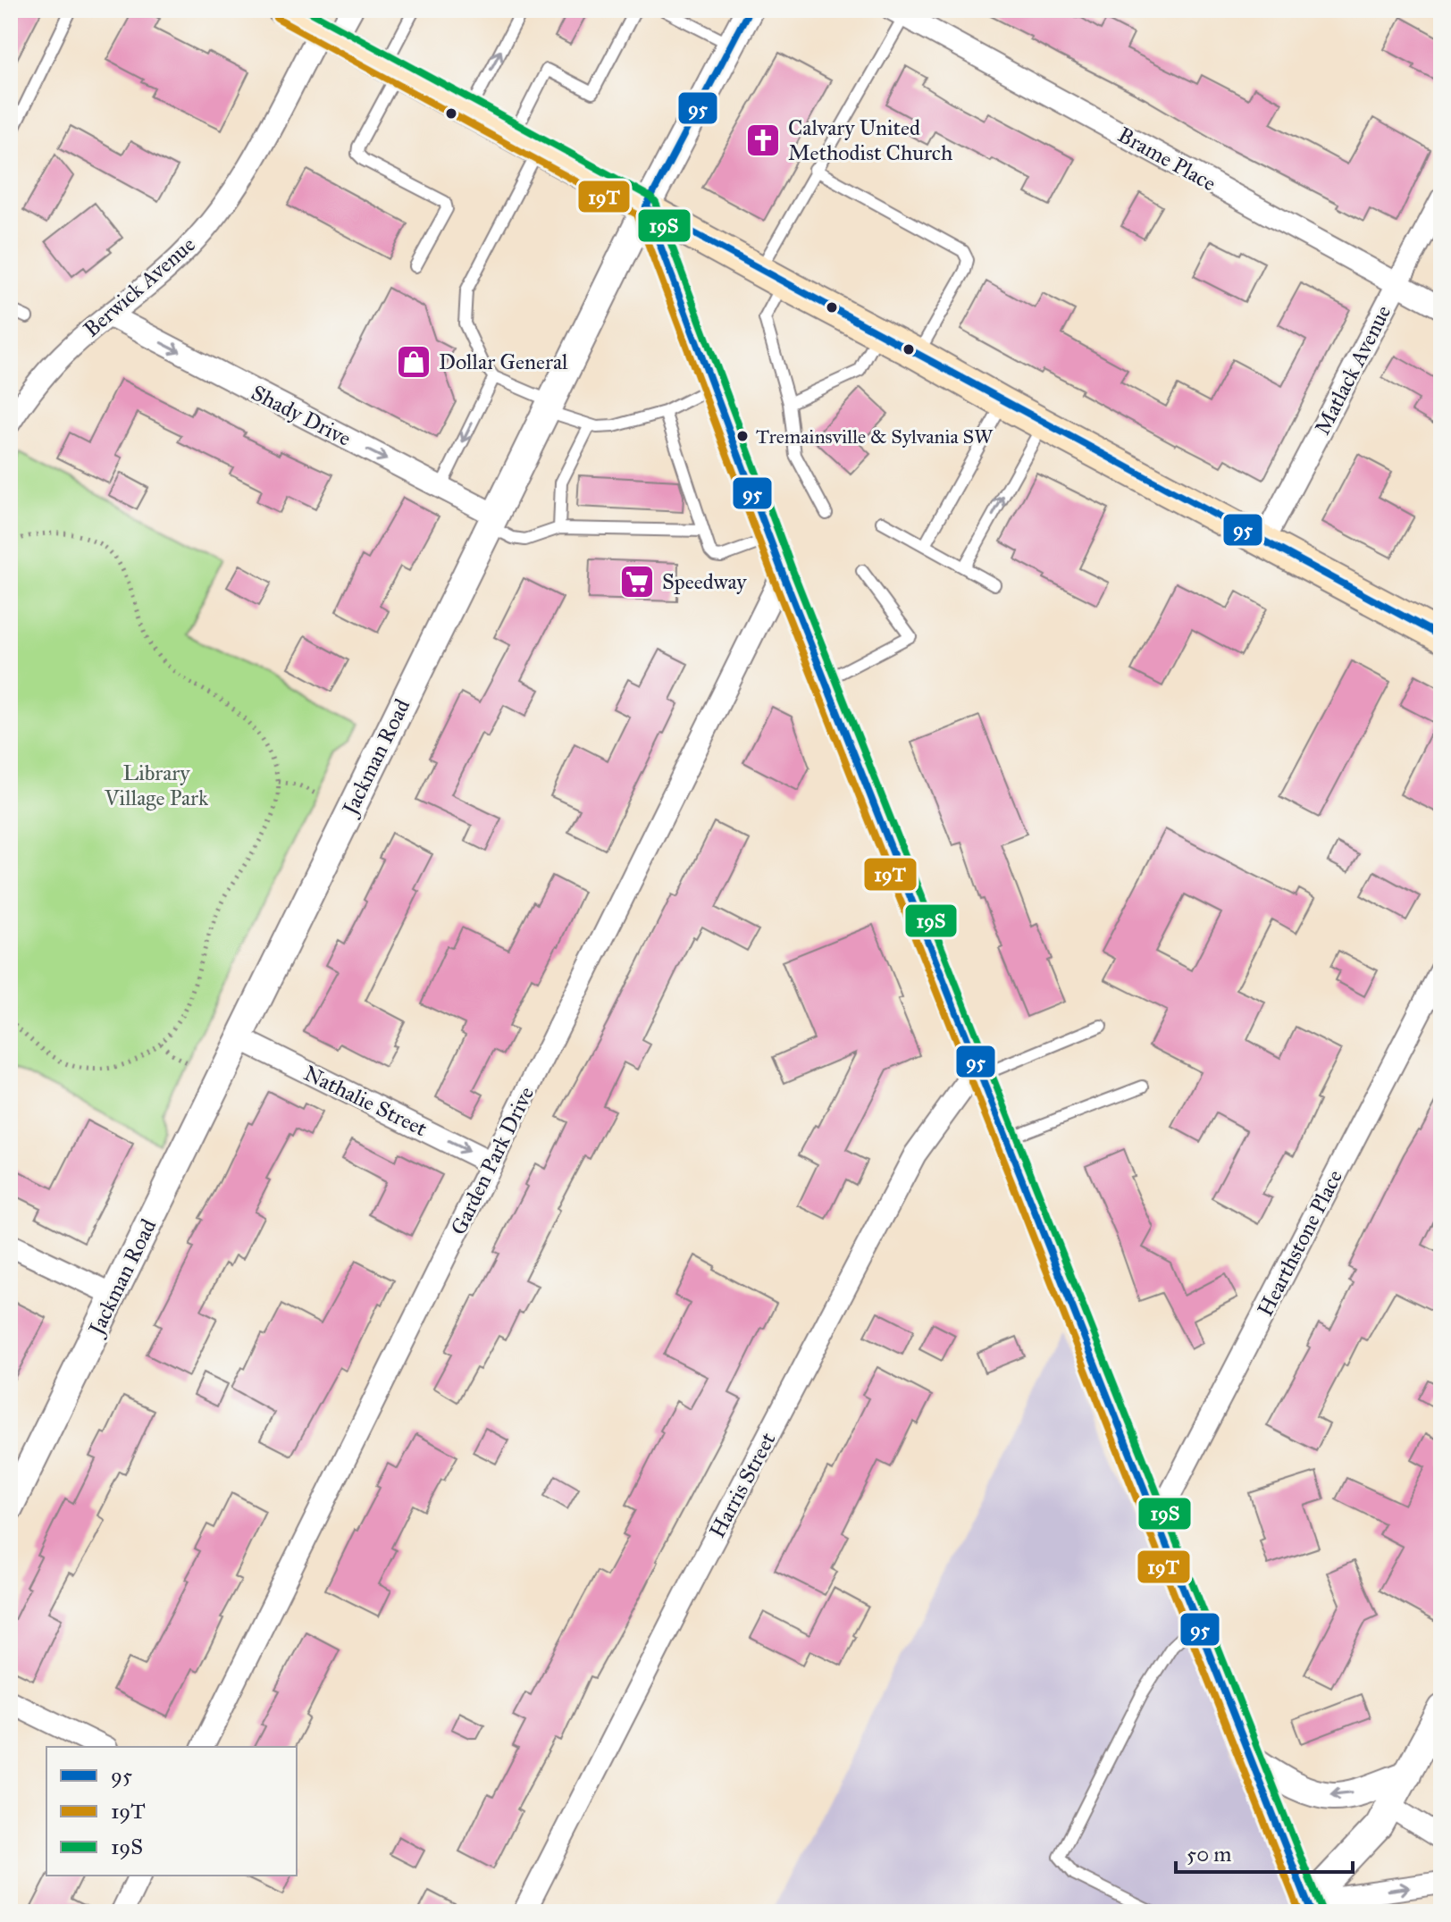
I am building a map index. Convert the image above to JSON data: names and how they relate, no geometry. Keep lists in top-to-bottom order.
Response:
{
  "streets": {
    "street": [
      "Brame Place",
      "Berwick Avenue",
      "Matlack Avenue",
      "Shady Drive",
      "Jackman Road",
      "Nathalie Street",
      "Garden Park Drive",
      "Hearthstone Place",
      "Harris Street"
    ]
  },
  "crossings": [
    ["Brame Place", "Matlack Avenue"],
    ["Berwick Avenue", "Shady Drive"],
    ["Shady Drive", "Jackman Road"],
    ["Jackman Road", "Nathalie Street"],
    ["Nathalie Street", "Garden Park Drive"]
  ],
  "one_way": ["Shady Drive", "Nathalie Street"],
  "parks": ["Library Village Park"],
  "places": {
    "church": ["Calvary United Methodist Church"],
    "shop": ["Dollar General"],
    "other": ["Tremainsville & Sylvania SW"],
    "supermarket": ["Speedway"]
  },
  "lines": ["transit line 95", "transit line 19S", "transit line 19T"],
  "legend": ["95", "19T", "19S"],
  "scale_bar": "50 m"
}
